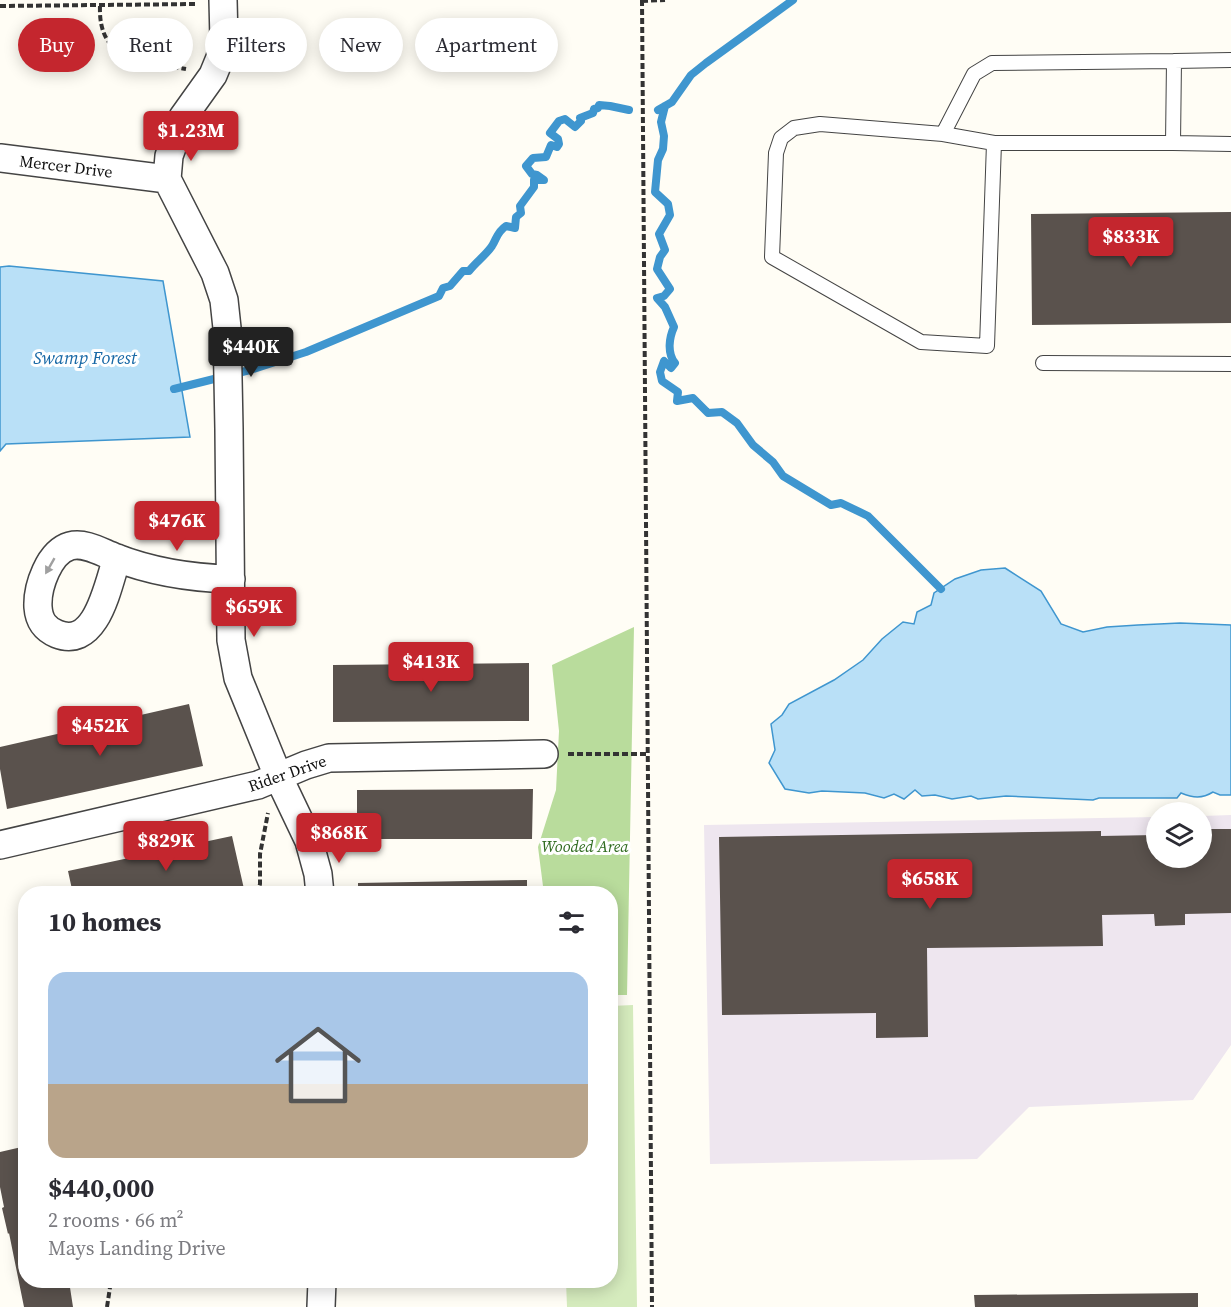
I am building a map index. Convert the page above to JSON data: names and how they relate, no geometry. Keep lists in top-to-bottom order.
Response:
{
  "streets": {
    "street": ["Mercer Drive", "Rider Drive"]
  },
  "water": ["Swamp Forest"],
  "parks": ["Wooded Area"],
  "page": {
    "chip": [
      "Buy",
      "Rent",
      "Filters",
      "New",
      "Apartment"
    ],
    "price": [
      "$1.23M",
      "$833K",
      "$440K",
      "$476K",
      "$659K",
      "$413K",
      "$452K",
      "$868K",
      "$829K",
      "$658K"
    ],
    "heading": "10 homes",
    "list": [
      {
        "name": "$440,000",
        "note": "2 rooms · 66 m² · Mays Landing Drive"
      }
    ]
  }
}
